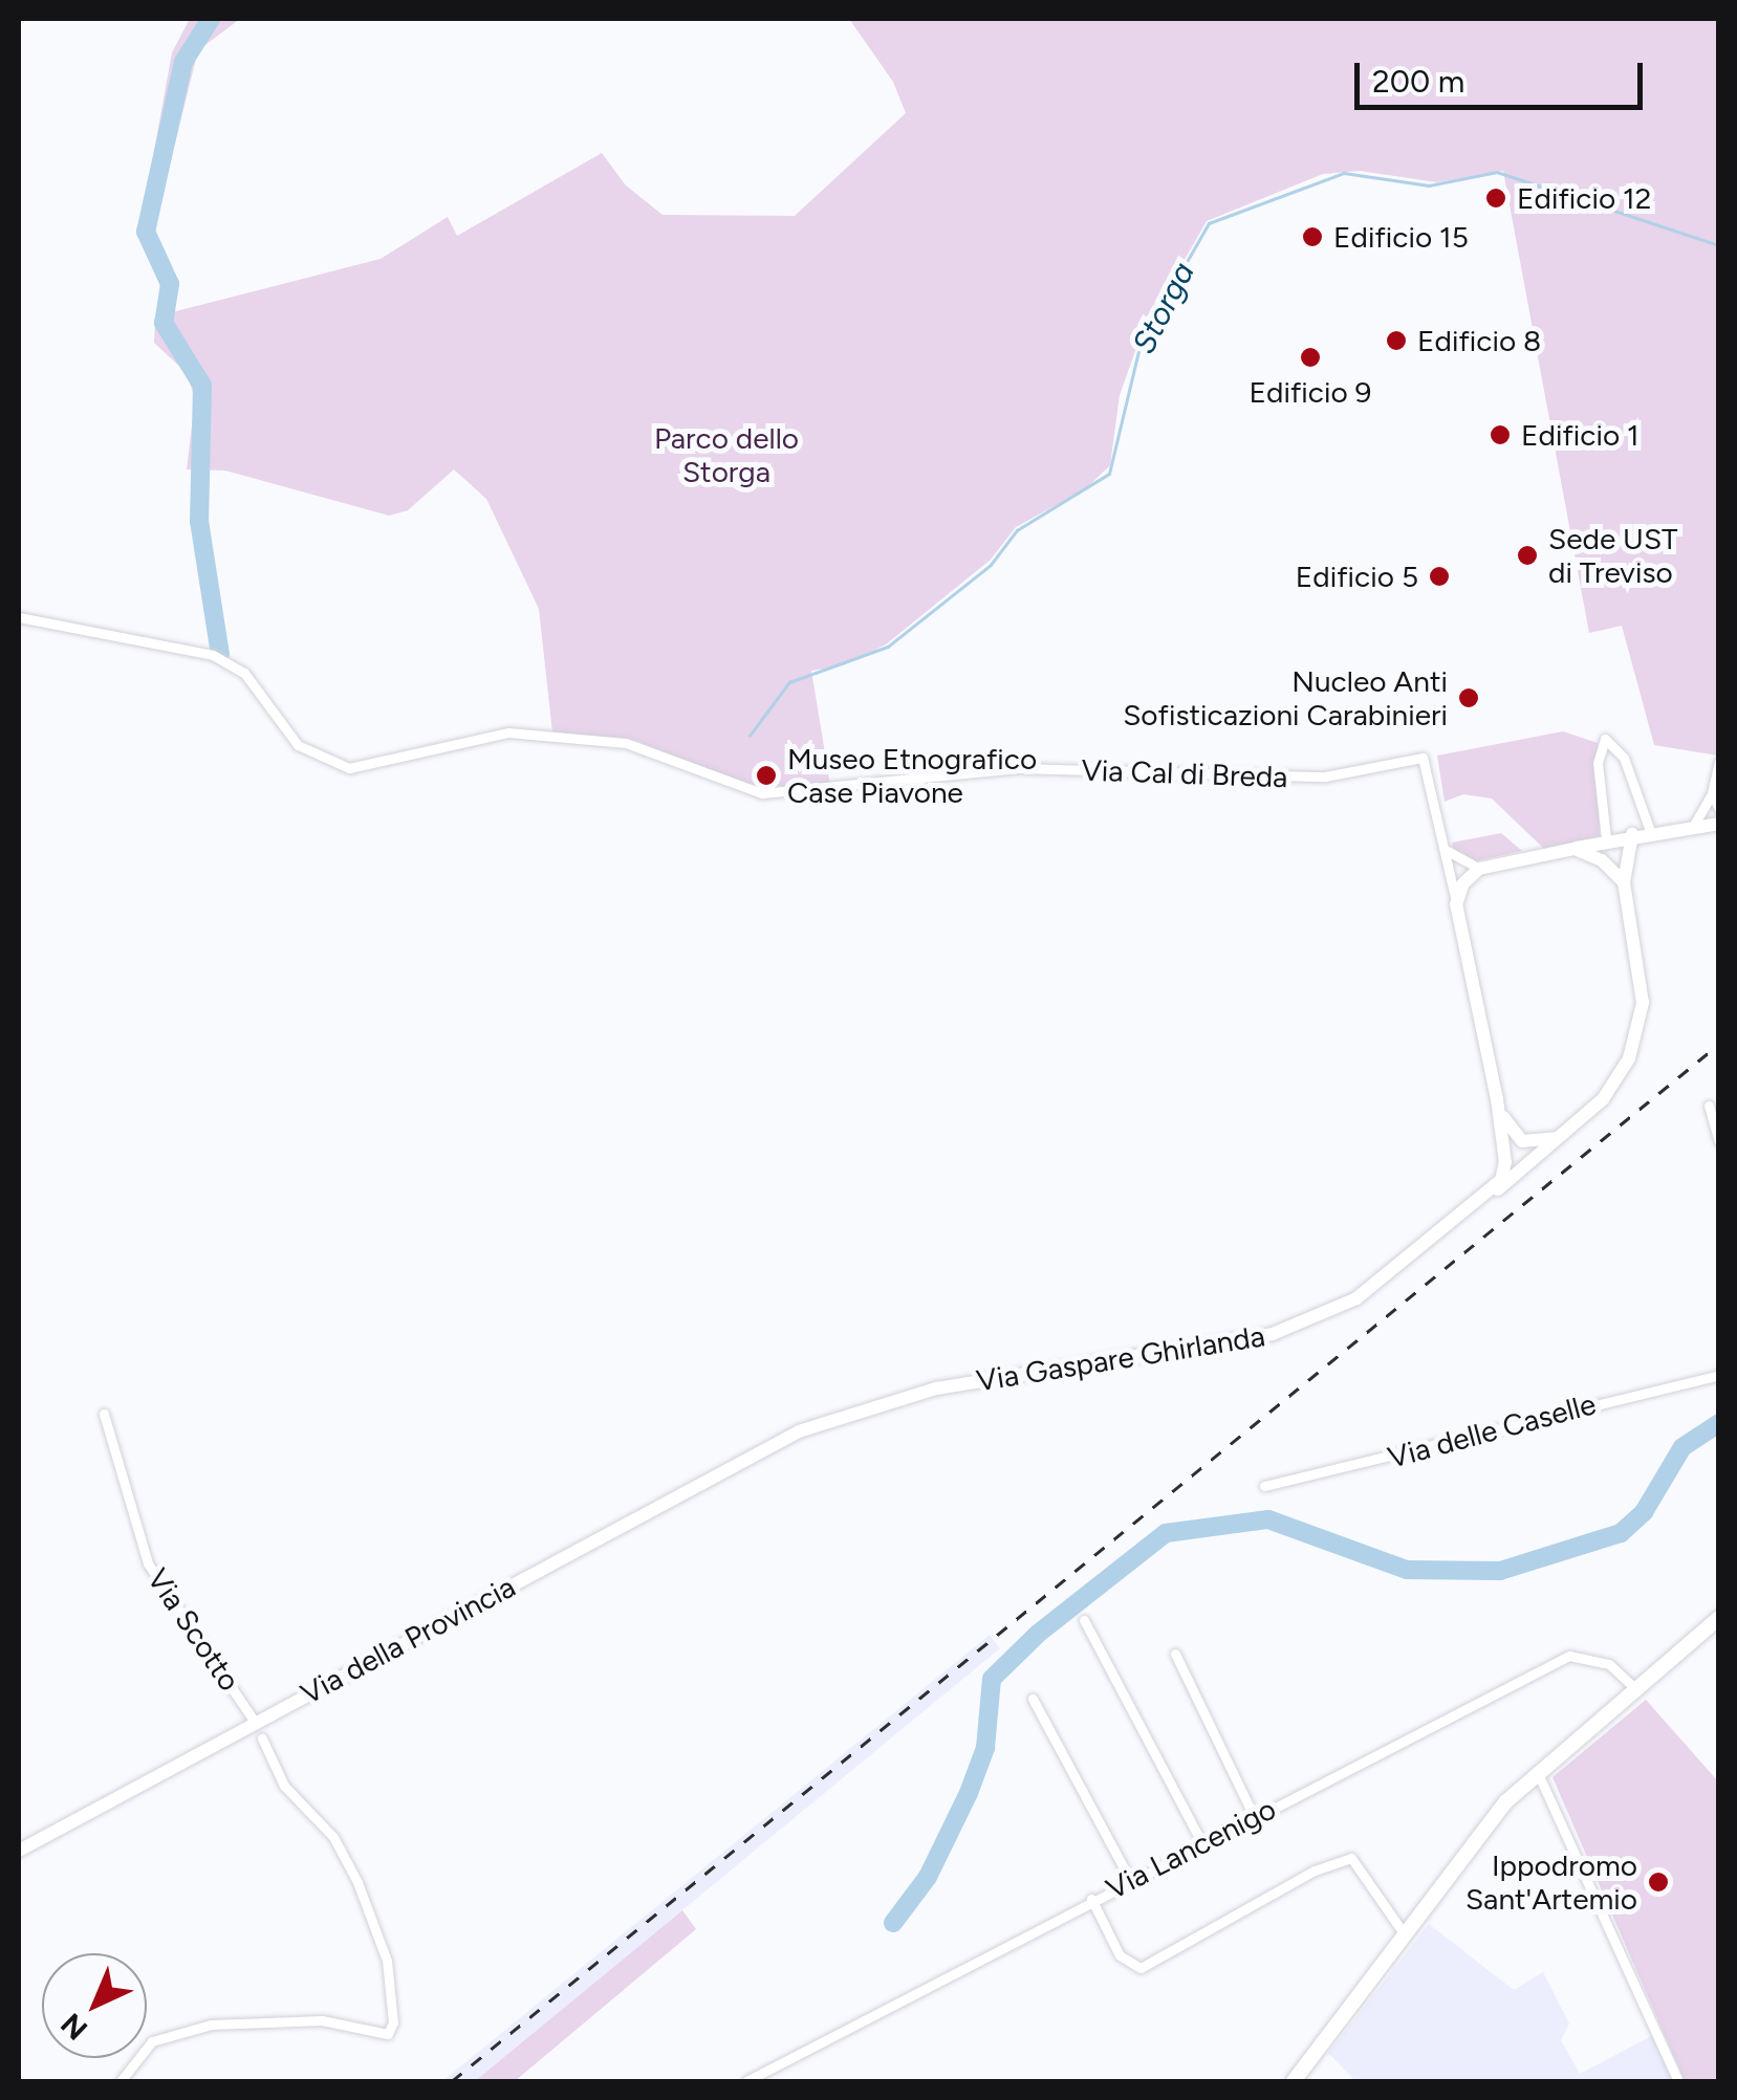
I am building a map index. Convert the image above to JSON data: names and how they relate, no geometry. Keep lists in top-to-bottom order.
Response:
{
  "streets": {
    "street": [
      "Via Cal di Breda",
      "Via Gaspare Ghirlanda",
      "Via delle Caselle",
      "Via Scotto",
      "Via della Provincia",
      "Via Lancenigo"
    ]
  },
  "crossings": [
    ["Via Cal di Breda", "Via Gaspare Ghirlanda"],
    ["Via Gaspare Ghirlanda", "Via della Provincia"],
    ["Via Scotto", "Via della Provincia"]
  ],
  "water": ["Storga"],
  "parks": ["Parco dello Storga"],
  "places": [
    "Edificio 12",
    "Edificio 15",
    "Edificio 8",
    "Edificio 9",
    "Edificio 1",
    "Sede UST di Treviso",
    "Edificio 5",
    "Nucleo Anti Sofisticazioni Carabinieri",
    "Museo Etnografico Case Piavone",
    "Ippodromo Sant'Artemio"
  ],
  "scale_bar": "200 m",
  "north": "bottom left"
}
